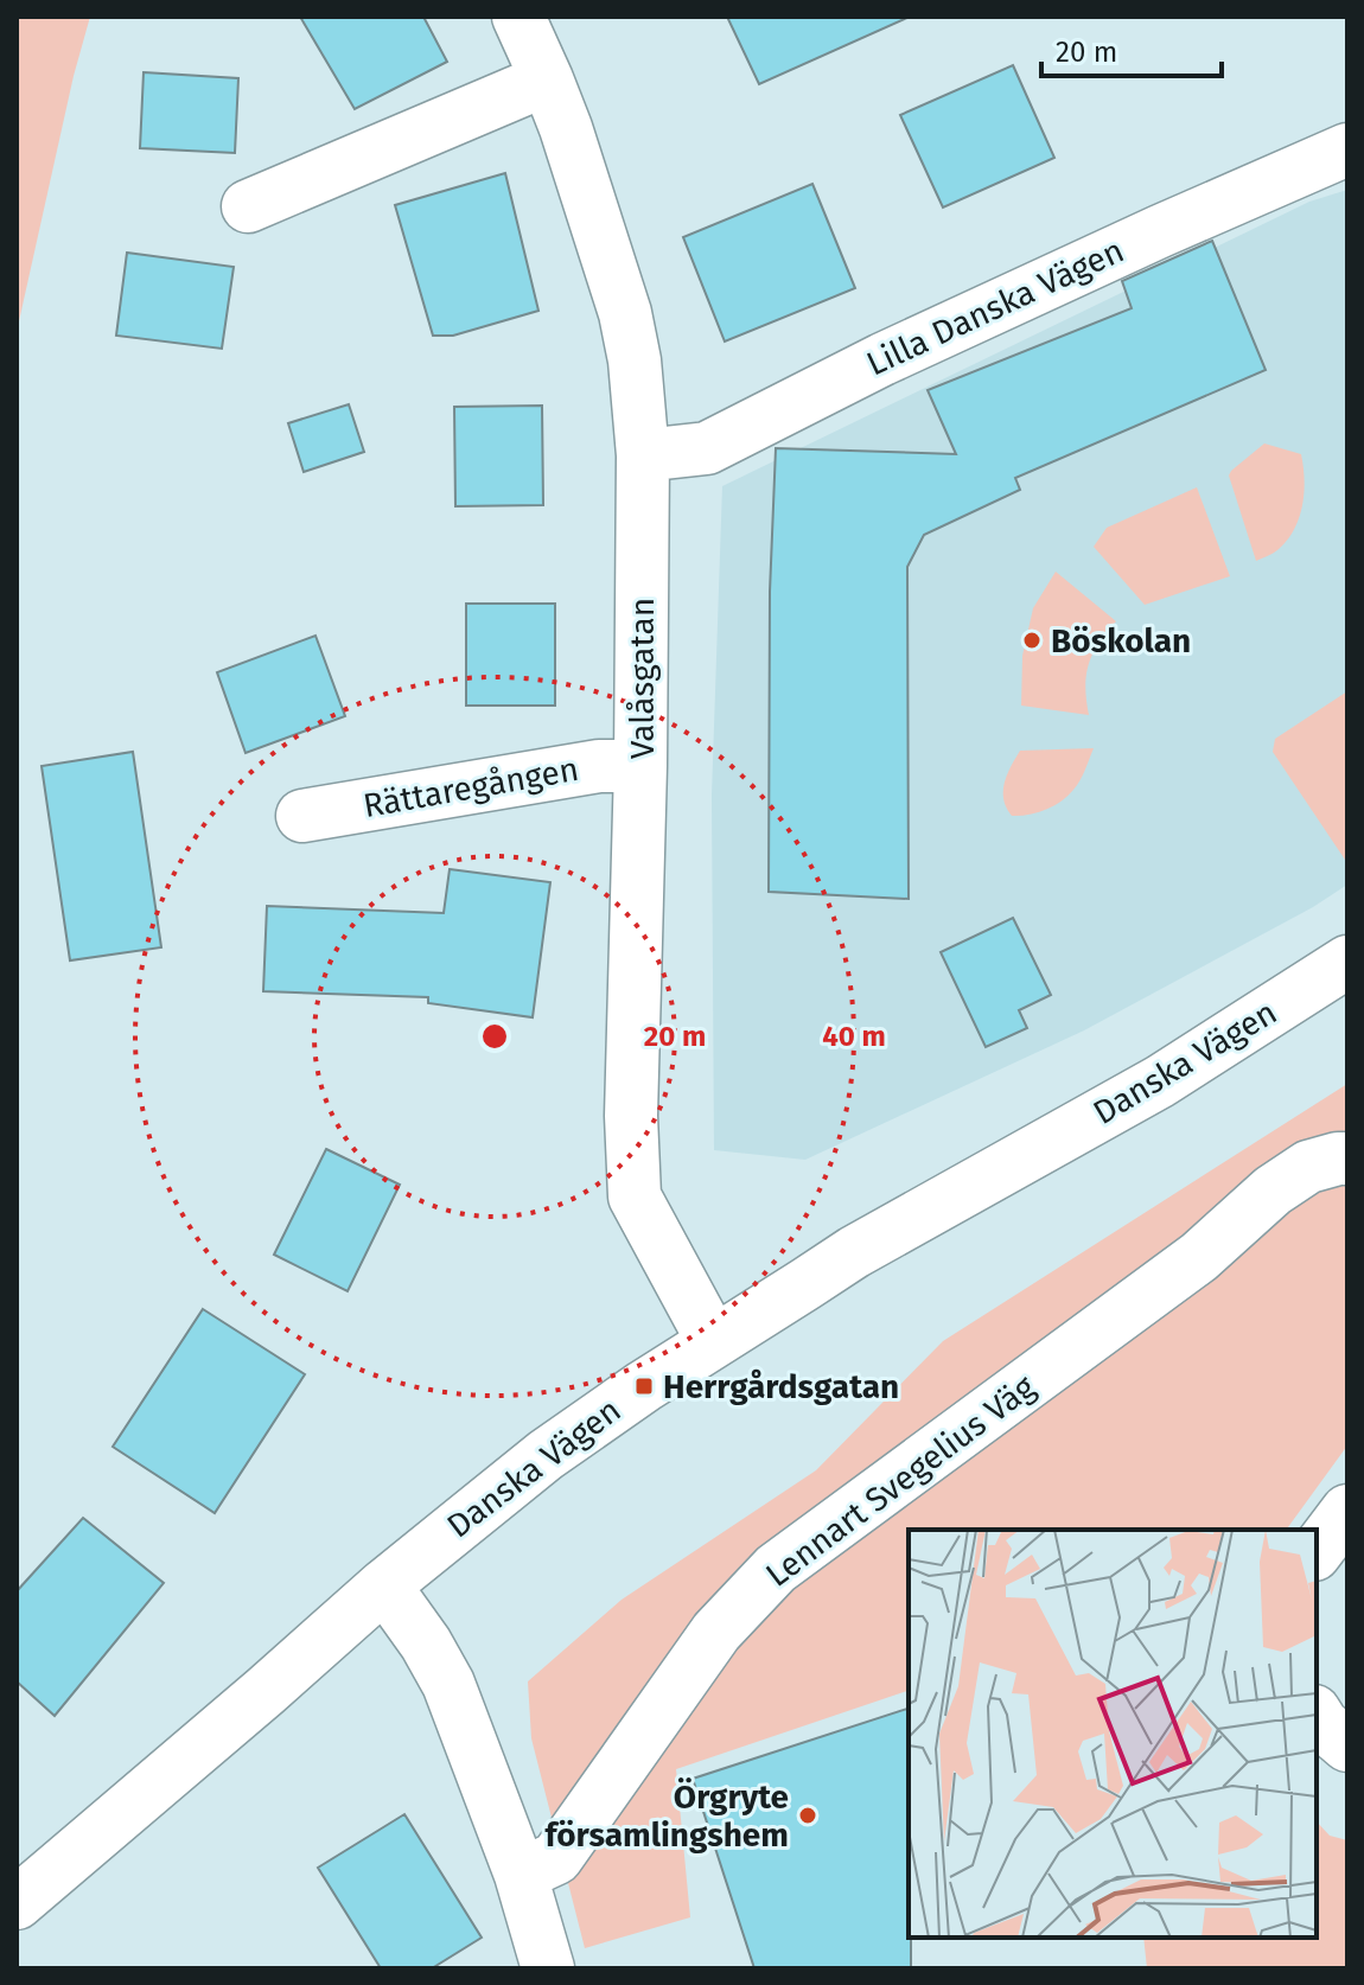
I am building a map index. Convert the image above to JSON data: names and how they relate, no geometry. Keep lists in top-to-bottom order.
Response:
{
  "streets": {
    "street": [
      "Lilla Danska Vägen",
      "Valåsgatan",
      "Rättaregången",
      "Danska Vägen",
      "Lennart Svegelius Väg"
    ]
  },
  "crossings": [
    ["Lilla Danska Vägen", "Valåsgatan"],
    ["Valåsgatan", "Rättaregången"],
    ["Valåsgatan", "Danska Vägen"]
  ],
  "places": {
    "other": ["Böskolan", "Örgryte församlingshem"],
    "transit": ["Herrgårdsgatan"]
  },
  "scale_bar": "20 m",
  "rings": ["20 m", "40 m"]
}
